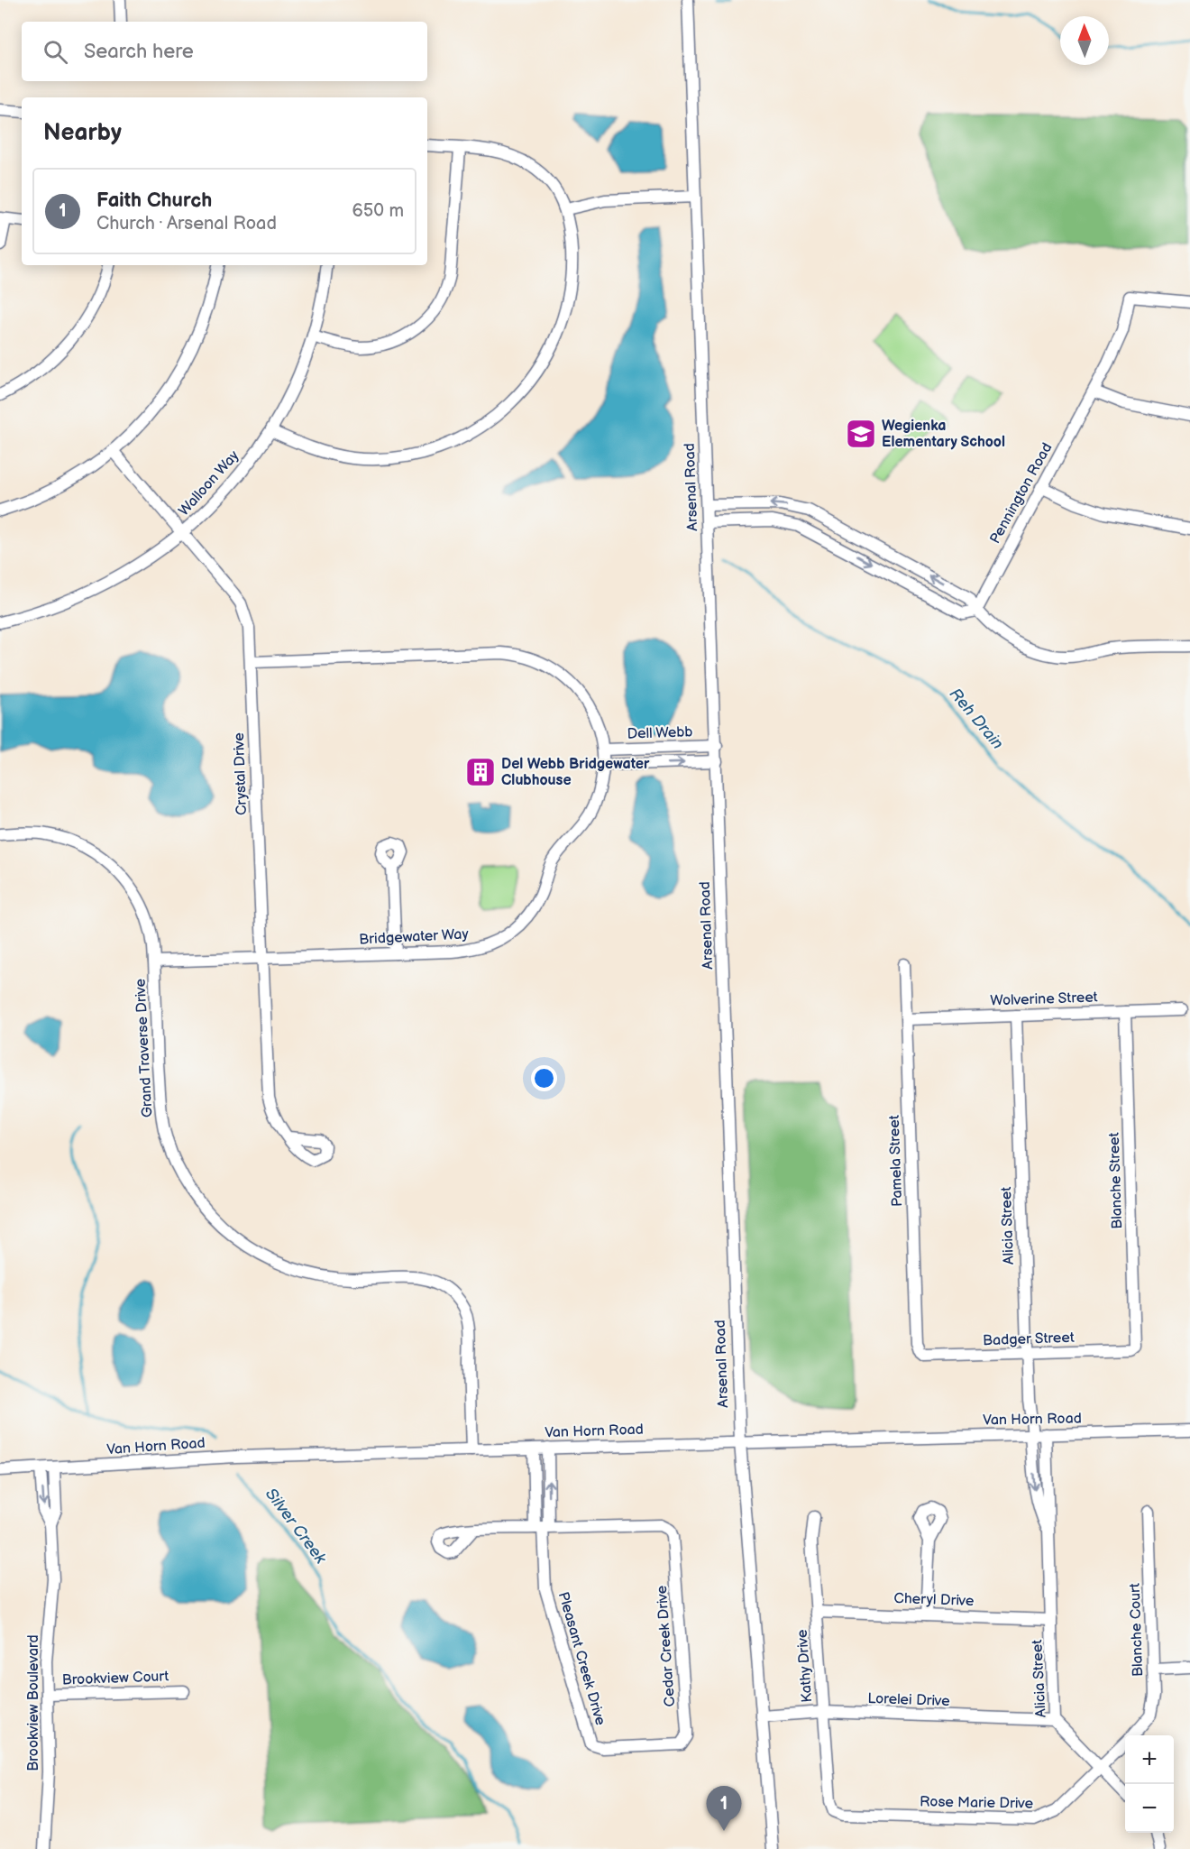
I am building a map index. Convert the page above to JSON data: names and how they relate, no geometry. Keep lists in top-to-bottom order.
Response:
{
  "streets": {
    "street": [
      "Walloon Way",
      "Arsenal Road",
      "Pennington Road",
      "Dell Webb",
      "Crystal Drive",
      "Bridgewater Way",
      "Wolverine Street",
      "Grand Traverse Drive",
      "Pamela Street",
      "Blanche Street",
      "Alicia Street",
      "Badger Street",
      "Van Horn Road",
      "Cheryl Drive",
      "Blanche Court",
      "Cedar Creek Drive",
      "Pleasant Creek Drive",
      "Kathy Drive",
      "Brookview Court",
      "Lorelei Drive",
      "Brookview Boulevard",
      "Rose Marie Drive"
    ]
  },
  "crossings": [
    ["Walloon Way", "Crystal Drive"],
    ["Arsenal Road", "Dell Webb"],
    ["Arsenal Road", "Van Horn Road"],
    ["Arsenal Road", "Lorelei Drive"],
    ["Dell Webb", "Bridgewater Way"],
    ["Crystal Drive", "Bridgewater Way"],
    ["Bridgewater Way", "Grand Traverse Drive"],
    ["Wolverine Street", "Pamela Street"],
    ["Wolverine Street", "Blanche Street"],
    ["Wolverine Street", "Alicia Street"],
    ["Grand Traverse Drive", "Van Horn Road"],
    ["Pamela Street", "Badger Street"],
    ["Blanche Street", "Badger Street"],
    ["Alicia Street", "Badger Street"],
    ["Alicia Street", "Van Horn Road"],
    ["Alicia Street", "Cheryl Drive"],
    ["Alicia Street", "Blanche Court"],
    ["Alicia Street", "Lorelei Drive"],
    ["Alicia Street", "Rose Marie Drive"],
    ["Van Horn Road", "Pleasant Creek Drive"],
    ["Van Horn Road", "Brookview Boulevard"],
    ["Cheryl Drive", "Kathy Drive"],
    ["Blanche Court", "Rose Marie Drive"],
    ["Cedar Creek Drive", "Pleasant Creek Drive"],
    ["Kathy Drive", "Lorelei Drive"],
    ["Kathy Drive", "Rose Marie Drive"],
    ["Brookview Court", "Brookview Boulevard"]
  ],
  "water": ["Reh Drain", "Silver Creek"],
  "places": {
    "school or university": ["Wegienka Elementary School"],
    "building": ["Del Webb Bridgewater Clubhouse"]
  },
  "north": "top",
  "page": {
    "search": "Search here",
    "heading": "Nearby",
    "list": [
      {
        "mark": "1",
        "name": "Faith Church",
        "note": "Church · Arsenal Road",
        "value": "650 m"
      }
    ],
    "map_buttons": ["+", "−"],
    "pins": "1"
  }
}
